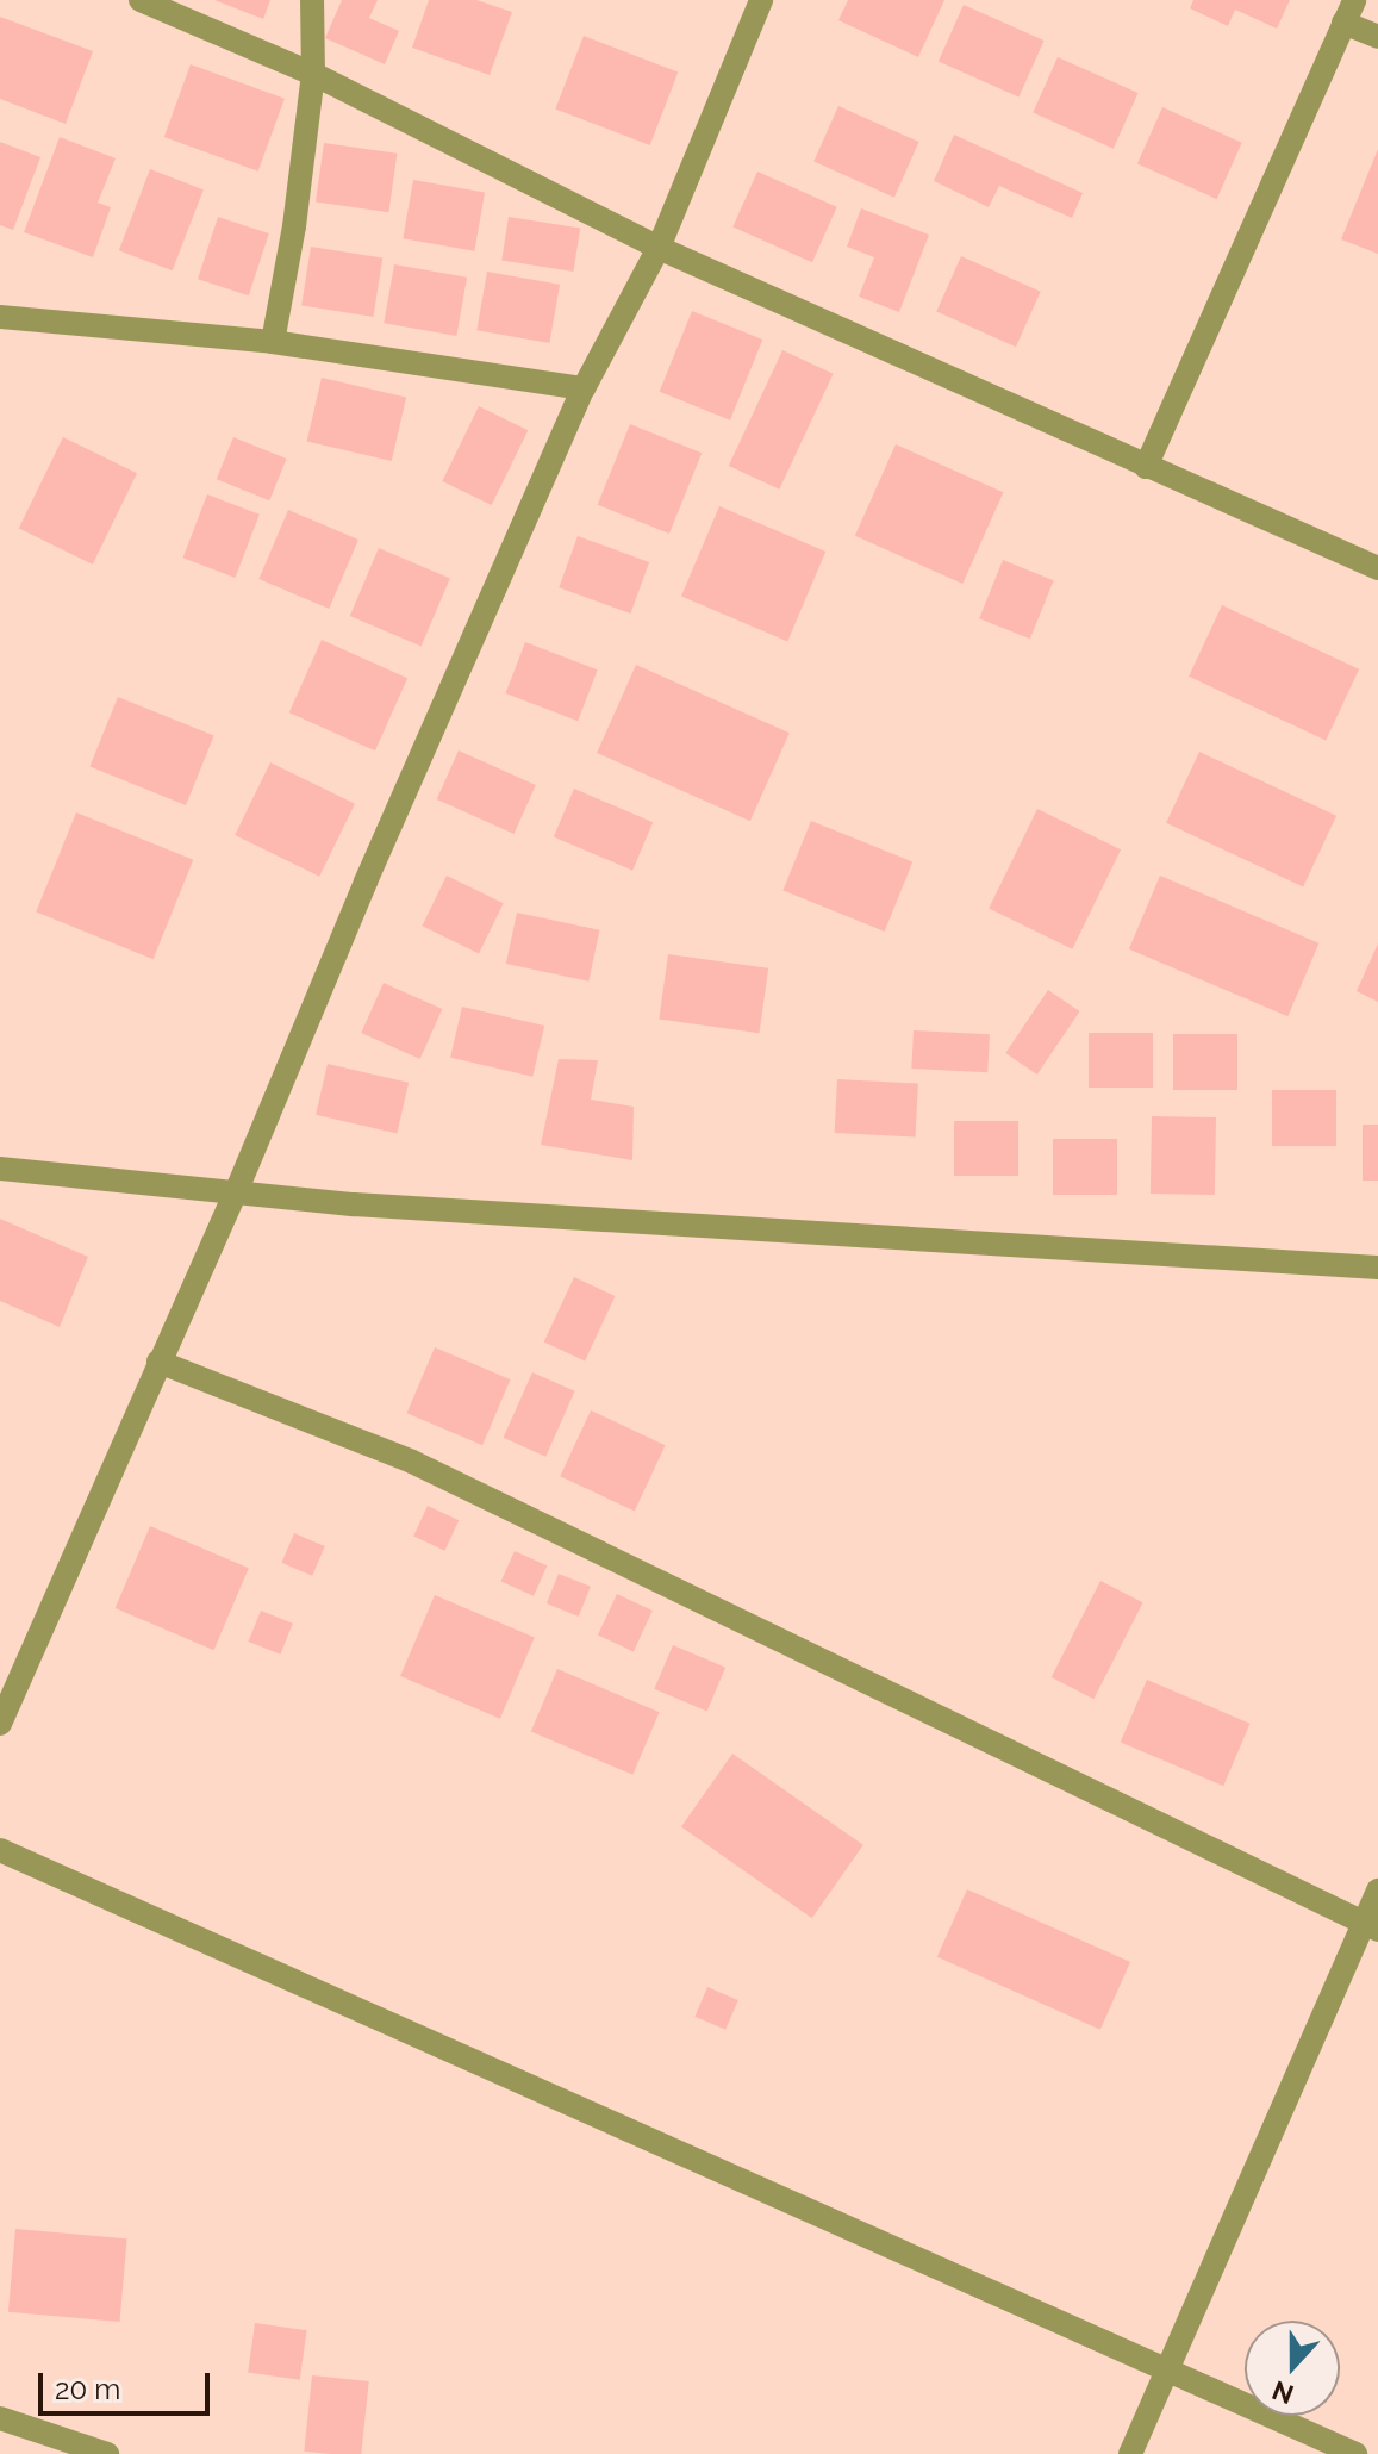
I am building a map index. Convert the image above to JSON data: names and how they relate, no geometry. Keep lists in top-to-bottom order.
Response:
{
  "scale_bar": "20 m",
  "north": "bottom"
}
